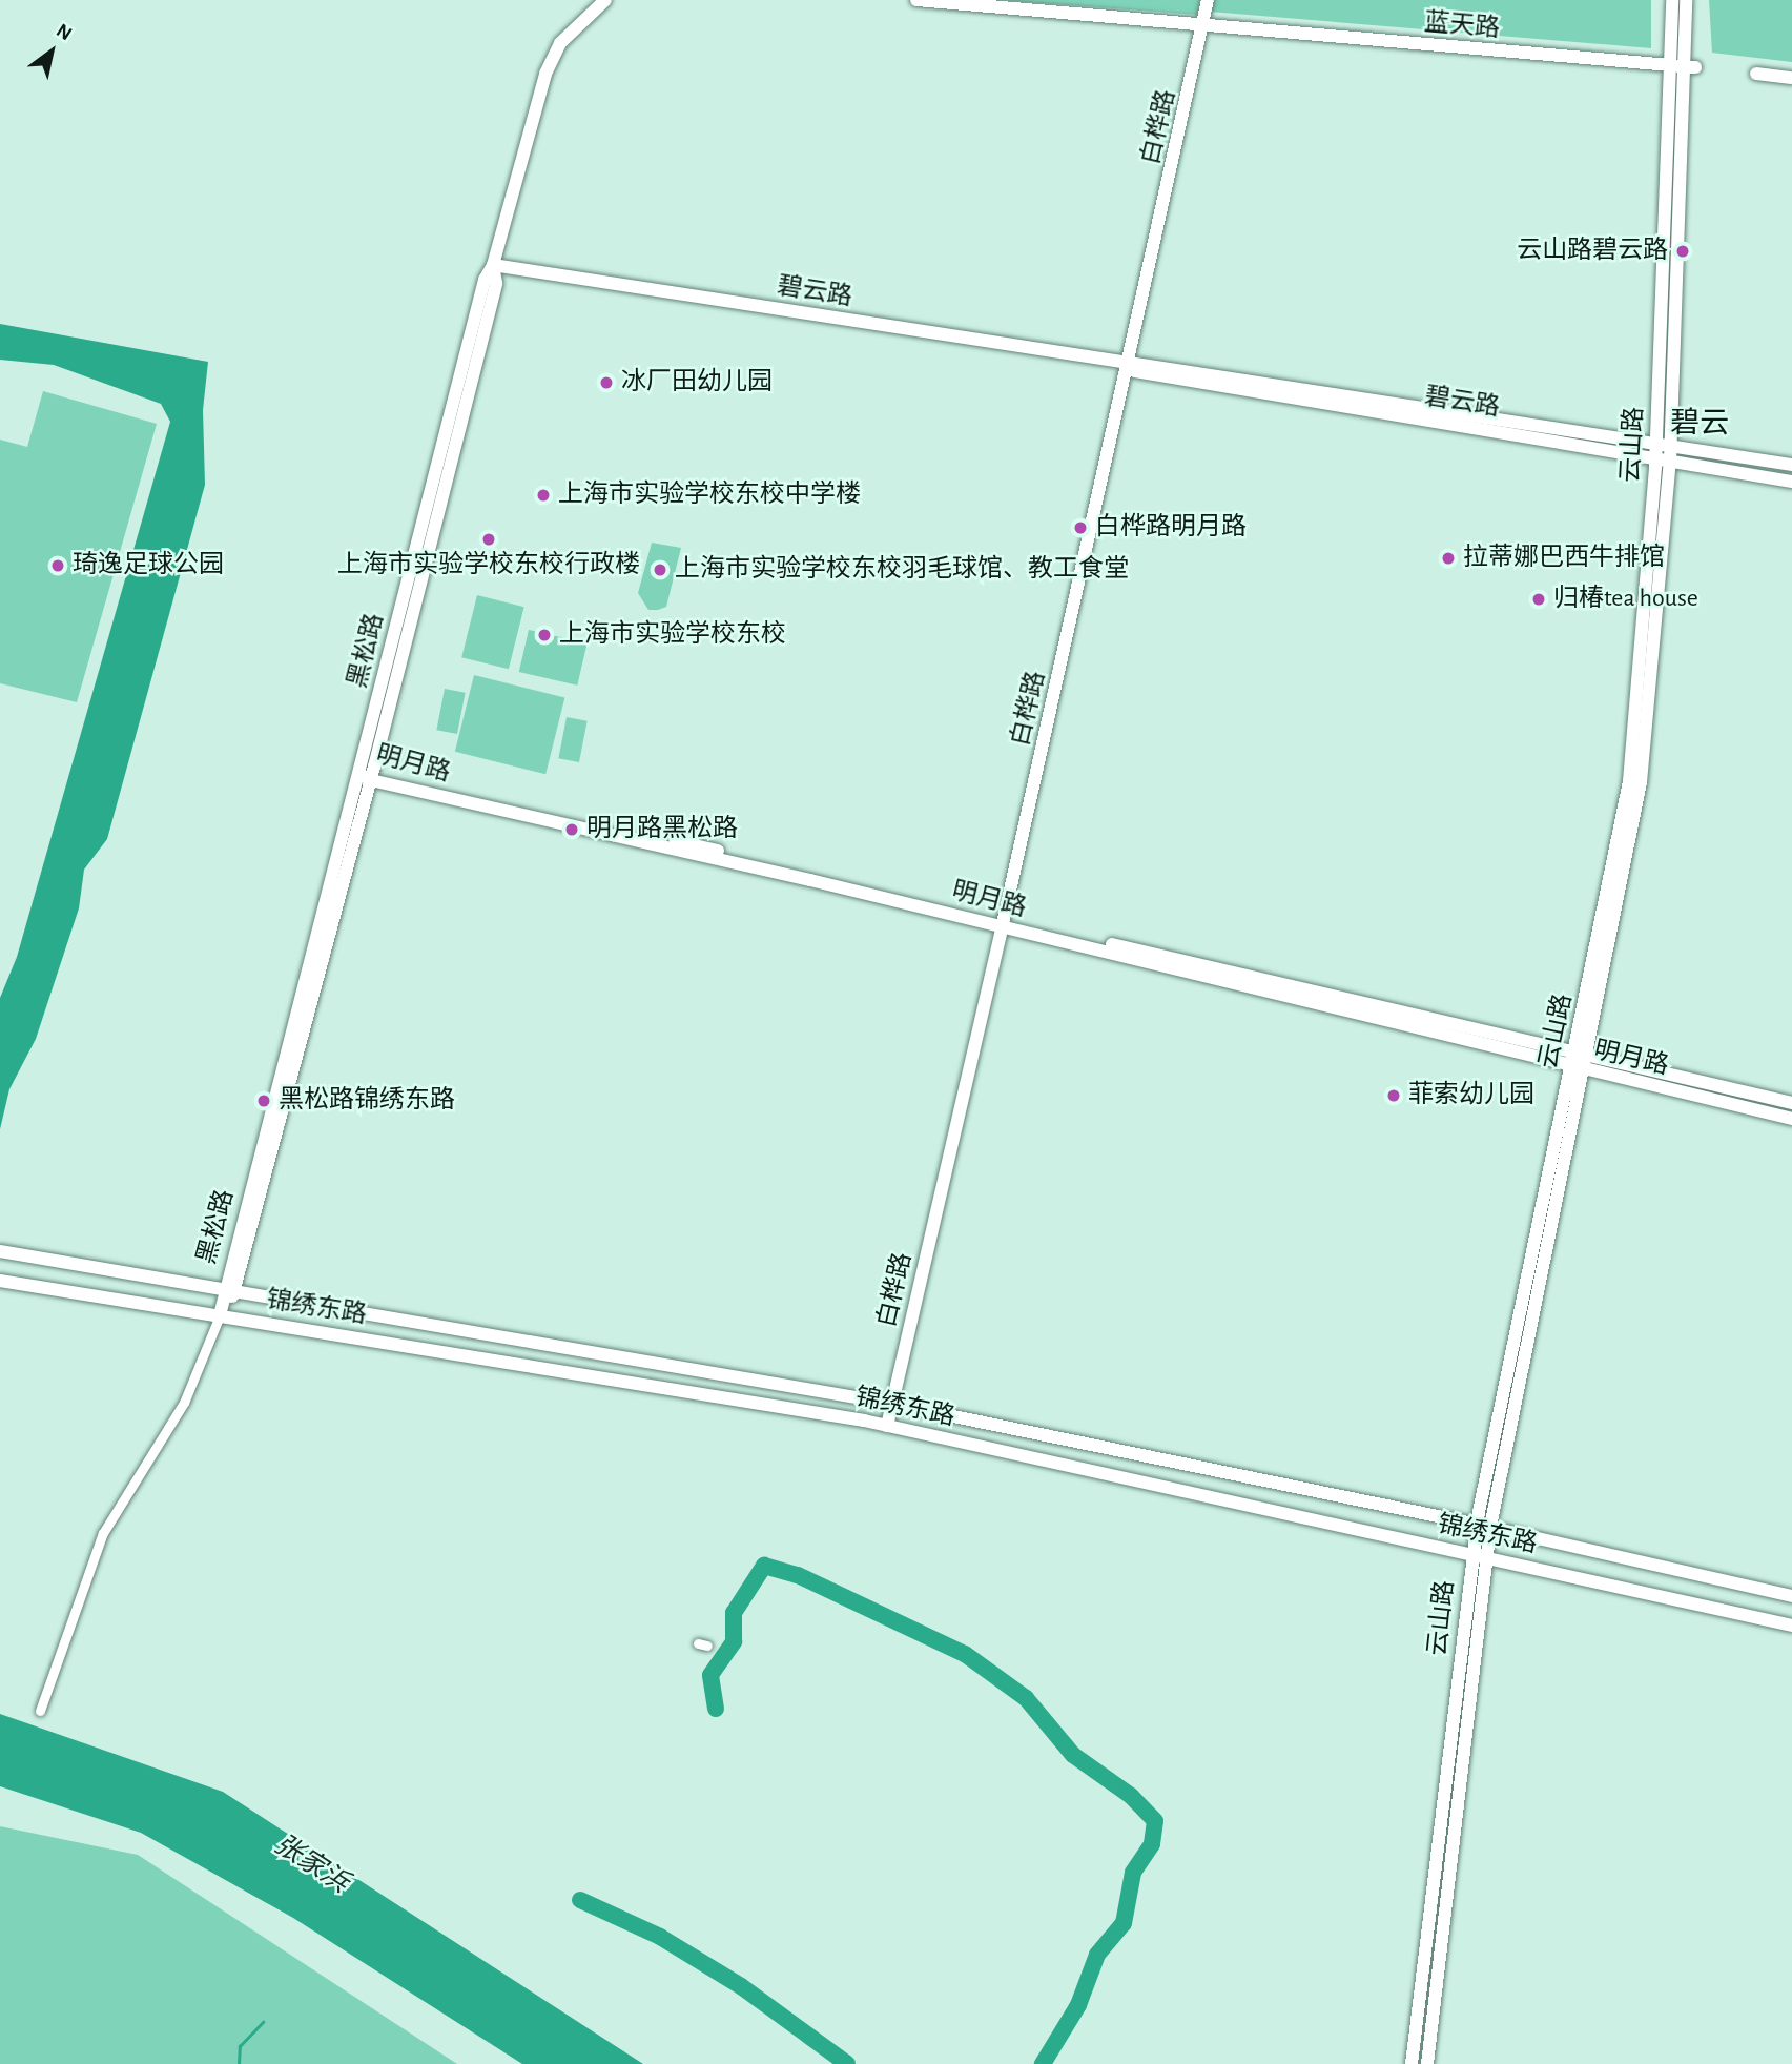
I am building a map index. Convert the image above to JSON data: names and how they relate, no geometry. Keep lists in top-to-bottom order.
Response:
{
  "streets": {
    "street": [
      "蓝天路",
      "白桦路",
      "碧云路",
      "云山路",
      "黑松路",
      "明月路",
      "锦绣东路"
    ]
  },
  "crossings": [
    ["蓝天路", "白桦路"],
    ["蓝天路", "云山路"],
    ["白桦路", "碧云路"],
    ["白桦路", "明月路"],
    ["白桦路", "锦绣东路"],
    ["碧云路", "云山路"],
    ["碧云路", "黑松路"],
    ["云山路", "明月路"],
    ["云山路", "锦绣东路"],
    ["黑松路", "明月路"],
    ["黑松路", "锦绣东路"]
  ],
  "districts": ["碧云"],
  "water": ["张家浜"],
  "places": [
    "云山路碧云路",
    "冰厂田幼儿园",
    "上海市实验学校东校中学楼",
    "白桦路明月路",
    "上海市实验学校东校行政楼",
    "拉蒂娜巴西牛排馆",
    "琦逸足球公园",
    "上海市实验学校东校羽毛球馆、教工食堂",
    "归椿tea house",
    "上海市实验学校东校",
    "明月路黑松路",
    "菲索幼儿园",
    "黑松路锦绣东路"
  ],
  "north": "top right"
}
